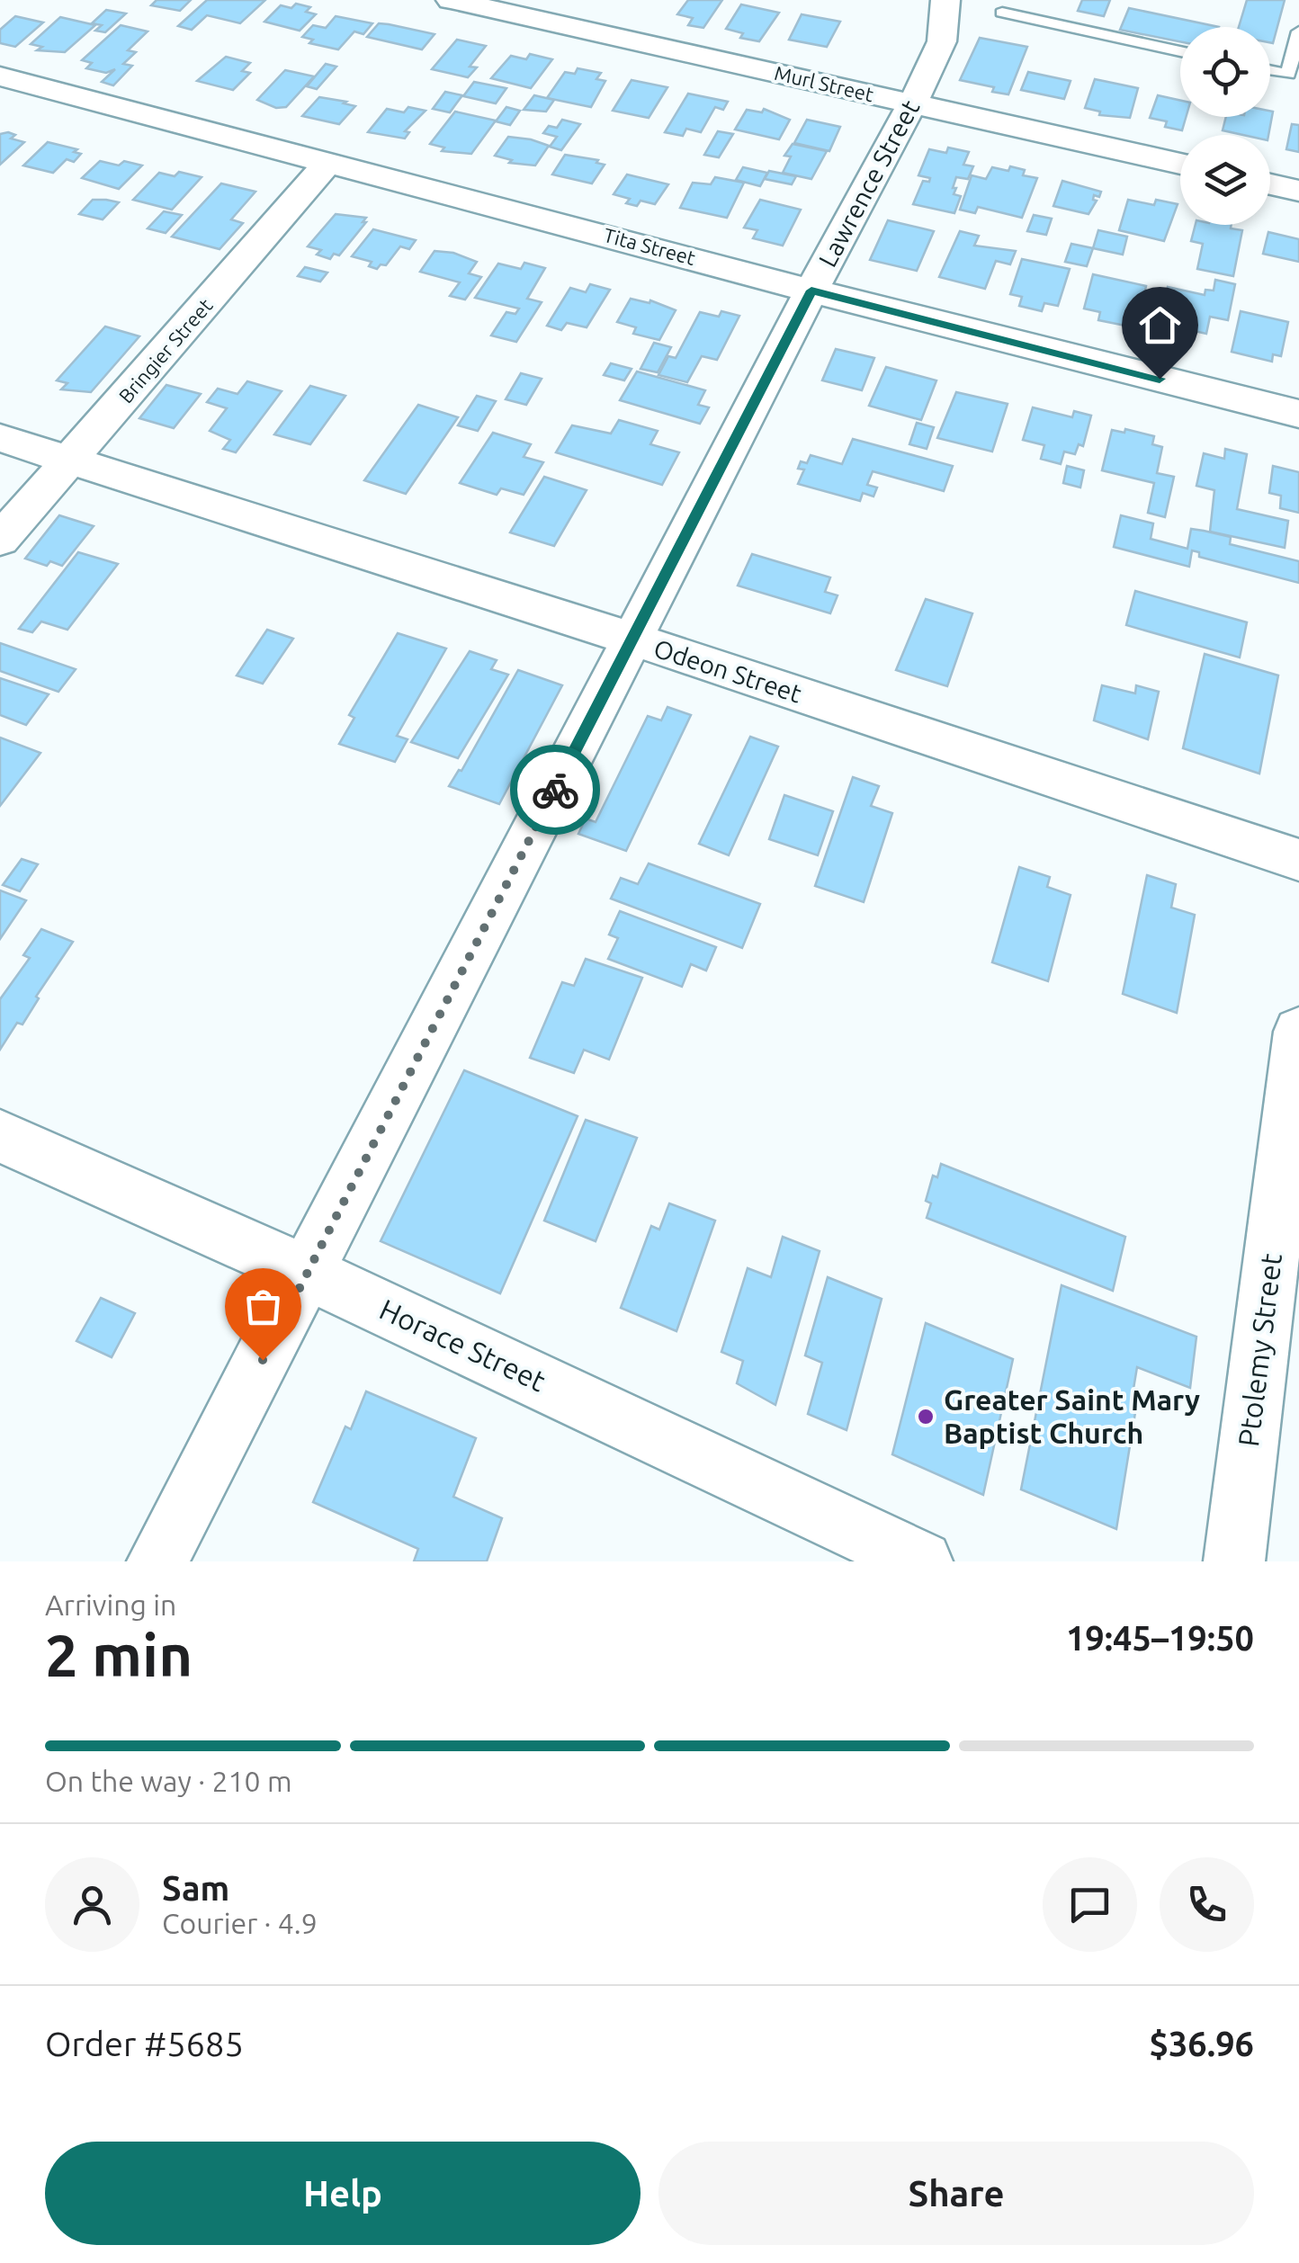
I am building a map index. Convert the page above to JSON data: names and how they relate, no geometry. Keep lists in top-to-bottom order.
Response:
{
  "streets": {
    "street": [
      "Murl Street",
      "Lawrence Street",
      "Tita Street",
      "Bringier Street",
      "Odeon Street",
      "Horace Street",
      "Ptolemy Street"
    ]
  },
  "crossings": [
    ["Murl Street", "Lawrence Street"],
    ["Lawrence Street", "Tita Street"],
    ["Lawrence Street", "Odeon Street"],
    ["Lawrence Street", "Horace Street"],
    ["Tita Street", "Bringier Street"],
    ["Bringier Street", "Odeon Street"]
  ],
  "places": ["Greater Saint Mary Baptist Church"],
  "page": {
    "heading": ["2 min", "Arriving in", "19:45–19:50"],
    "panel": [
      "Sam",
      "Courier · 4.9",
      "Order #5685",
      "$36.96"
    ],
    "bar": "On the way · 210 m",
    "buttons": ["Help", "Share"]
  }
}
